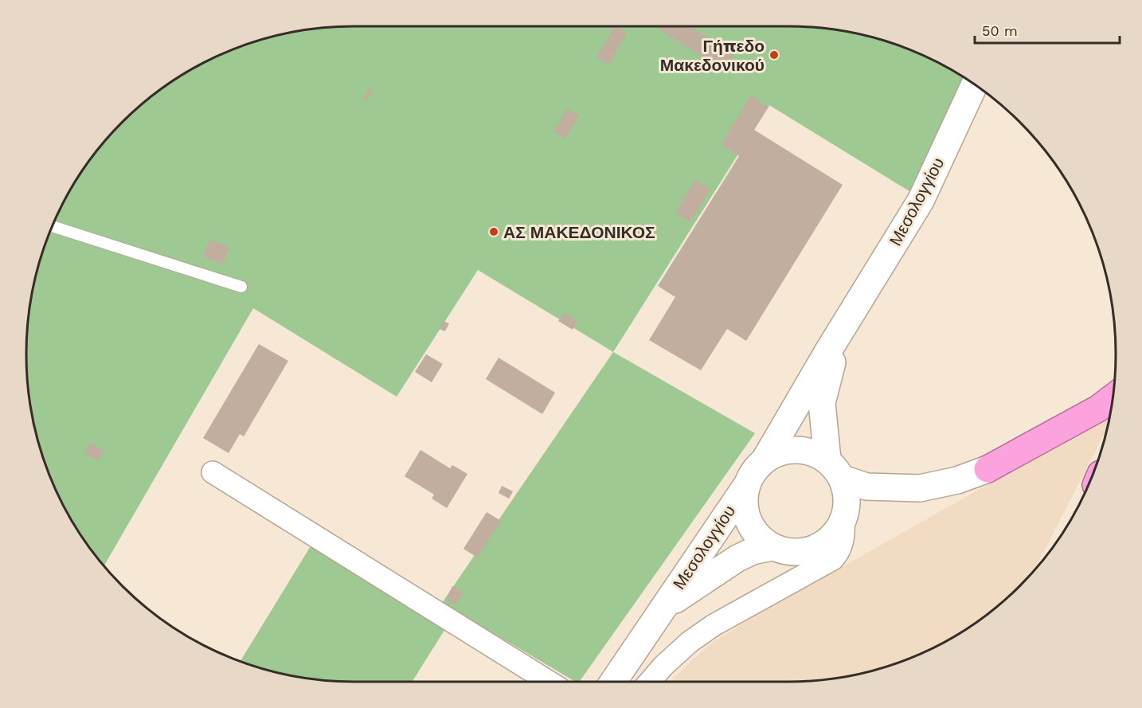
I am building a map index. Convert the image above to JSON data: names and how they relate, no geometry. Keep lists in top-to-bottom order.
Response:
{
  "streets": {
    "street": ["Μεσολογγίου"]
  },
  "places": ["Γήπεδο Μακεδονικού", "ΑΣ ΜΑΚΕΔΟΝΙΚΟΣ"],
  "scale_bar": "50 m"
}
